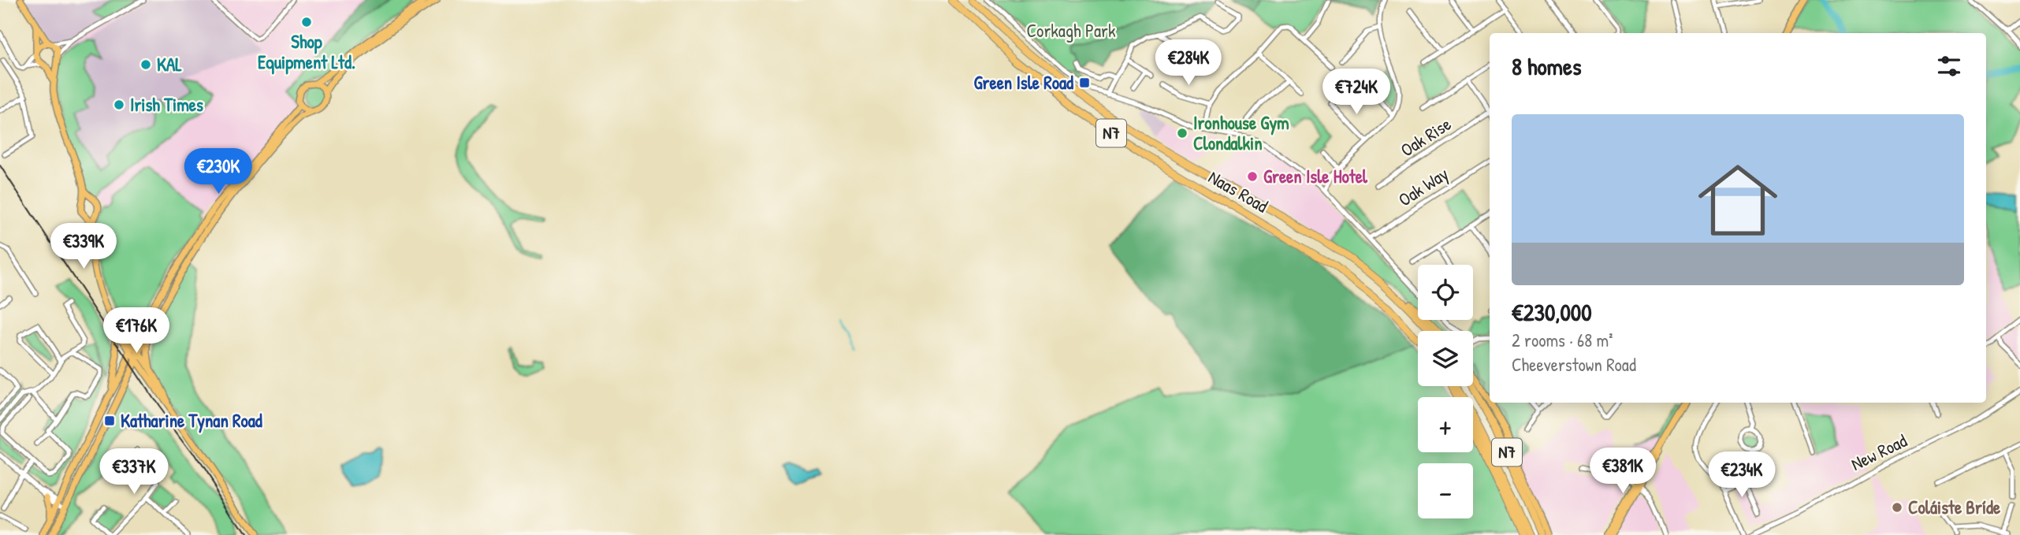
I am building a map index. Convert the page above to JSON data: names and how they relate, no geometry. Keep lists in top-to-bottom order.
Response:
{
  "streets": {
    "highway": ["N7", "Naas Road"],
    "street": ["Oak Rise", "Oak Way", "New Road"]
  },
  "parks": ["Corkagh Park"],
  "places": {
    "other": [
      "Shop Equipment Ltd.",
      "KAL",
      "Irish Times",
      "Ironhouse Gym Clondalkin",
      "Green Isle Hotel",
      "Coláiste Bríde"
    ],
    "transit": ["Green Isle Road", "Katharine Tynan Road"]
  },
  "page": {
    "heading": "8 homes",
    "price": [
      "€284K",
      "€724K",
      "€230K",
      "€339K",
      "€176K",
      "€381K",
      "€337K",
      "€234K"
    ],
    "list": [
      {
        "name": "€230,000",
        "note": "2 rooms · 68 m² · Cheeverstown Road"
      }
    ],
    "map_buttons": ["+", "−"]
  }
}
